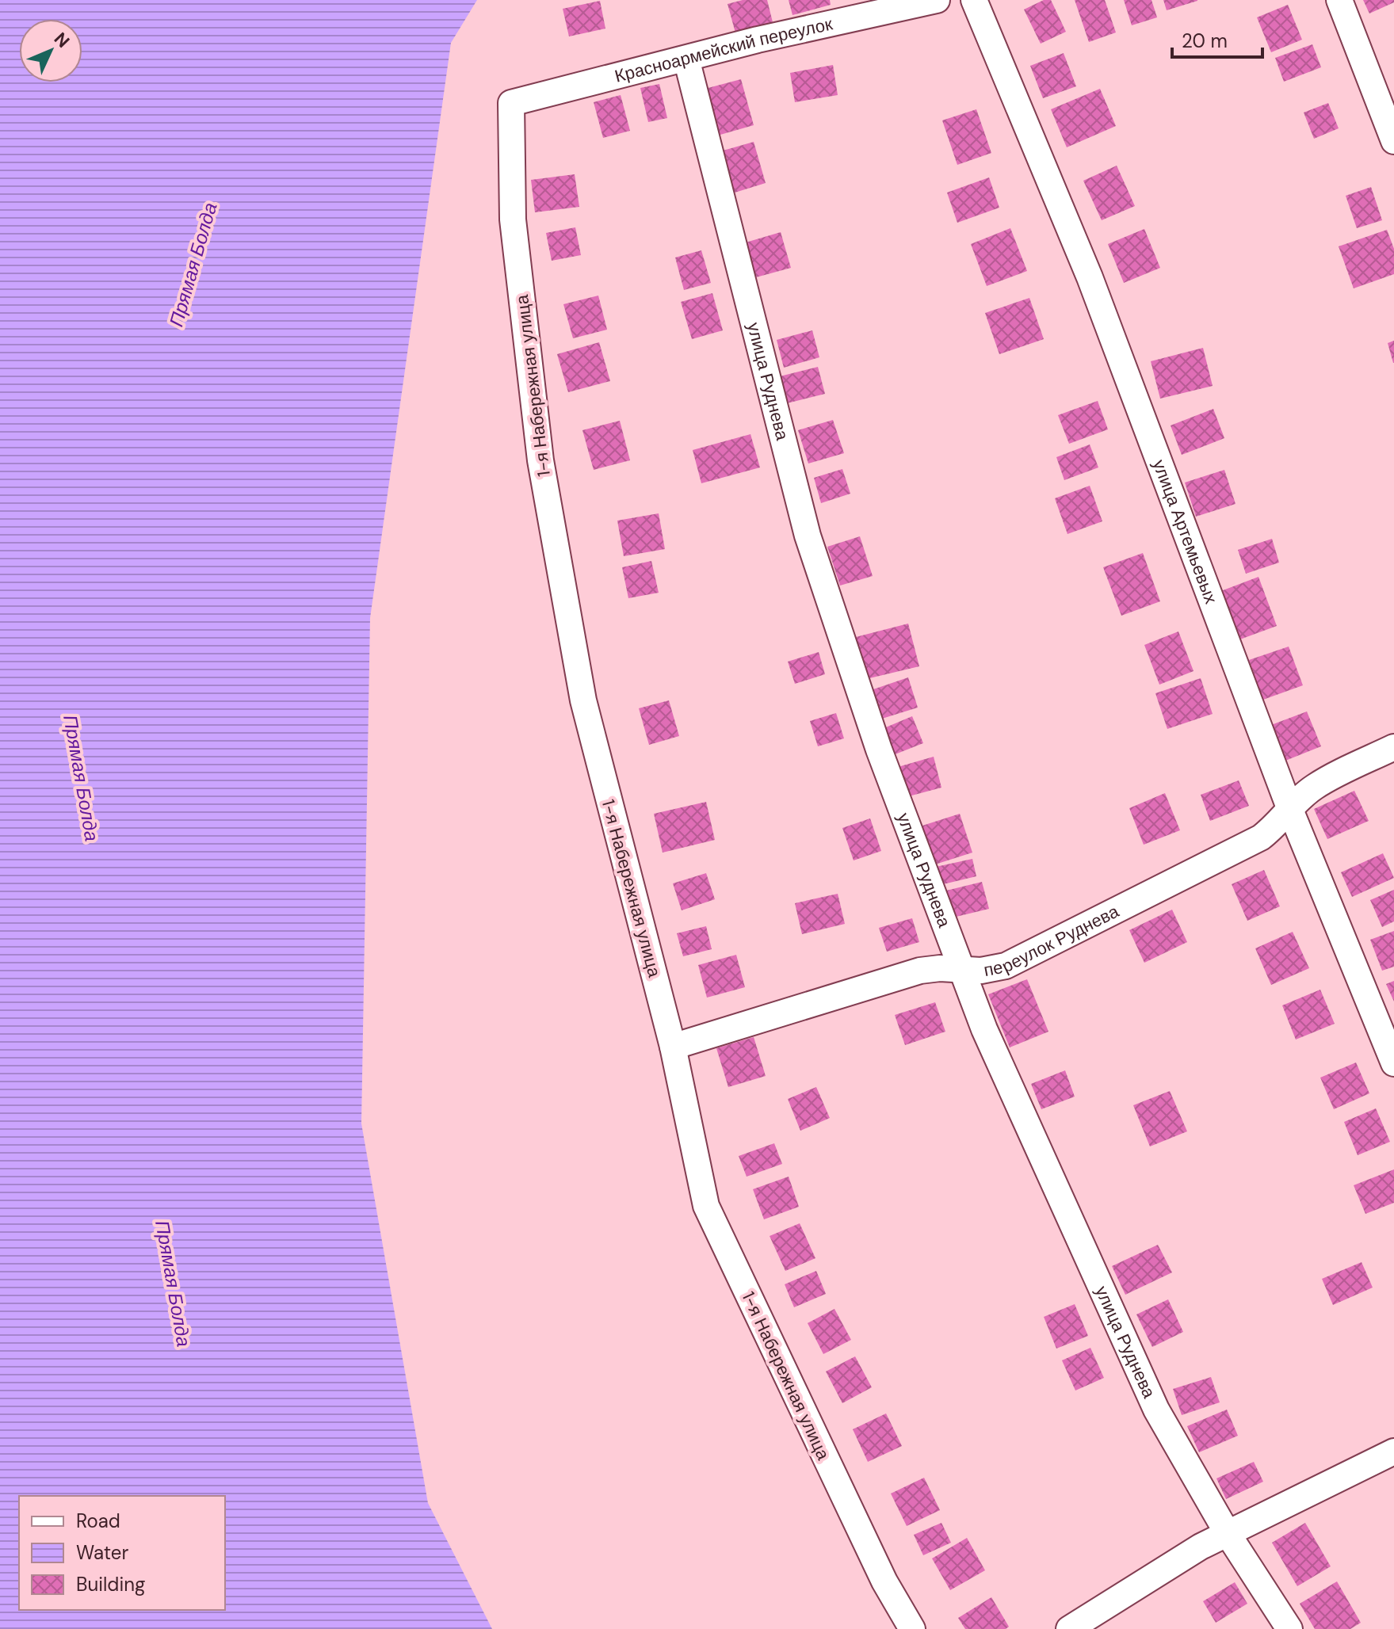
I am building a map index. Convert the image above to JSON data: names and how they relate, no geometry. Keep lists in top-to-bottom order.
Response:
{
  "streets": {
    "street": [
      "Красноармейский переулок",
      "улица Руднева",
      "1-я Набережная улица",
      "улица Артемьевых",
      "переулок Руднева"
    ]
  },
  "crossings": [
    ["Красноармейский переулок", "улица Руднева"],
    ["Красноармейский переулок", "1-я Набережная улица"],
    ["улица Руднева", "переулок Руднева"],
    ["1-я Набережная улица", "переулок Руднева"],
    ["улица Артемьевых", "переулок Руднева"]
  ],
  "water": ["Прямая Болда"],
  "legend": ["Road", "Water", "Building"],
  "scale_bar": "20 m",
  "north": "top right"
}
